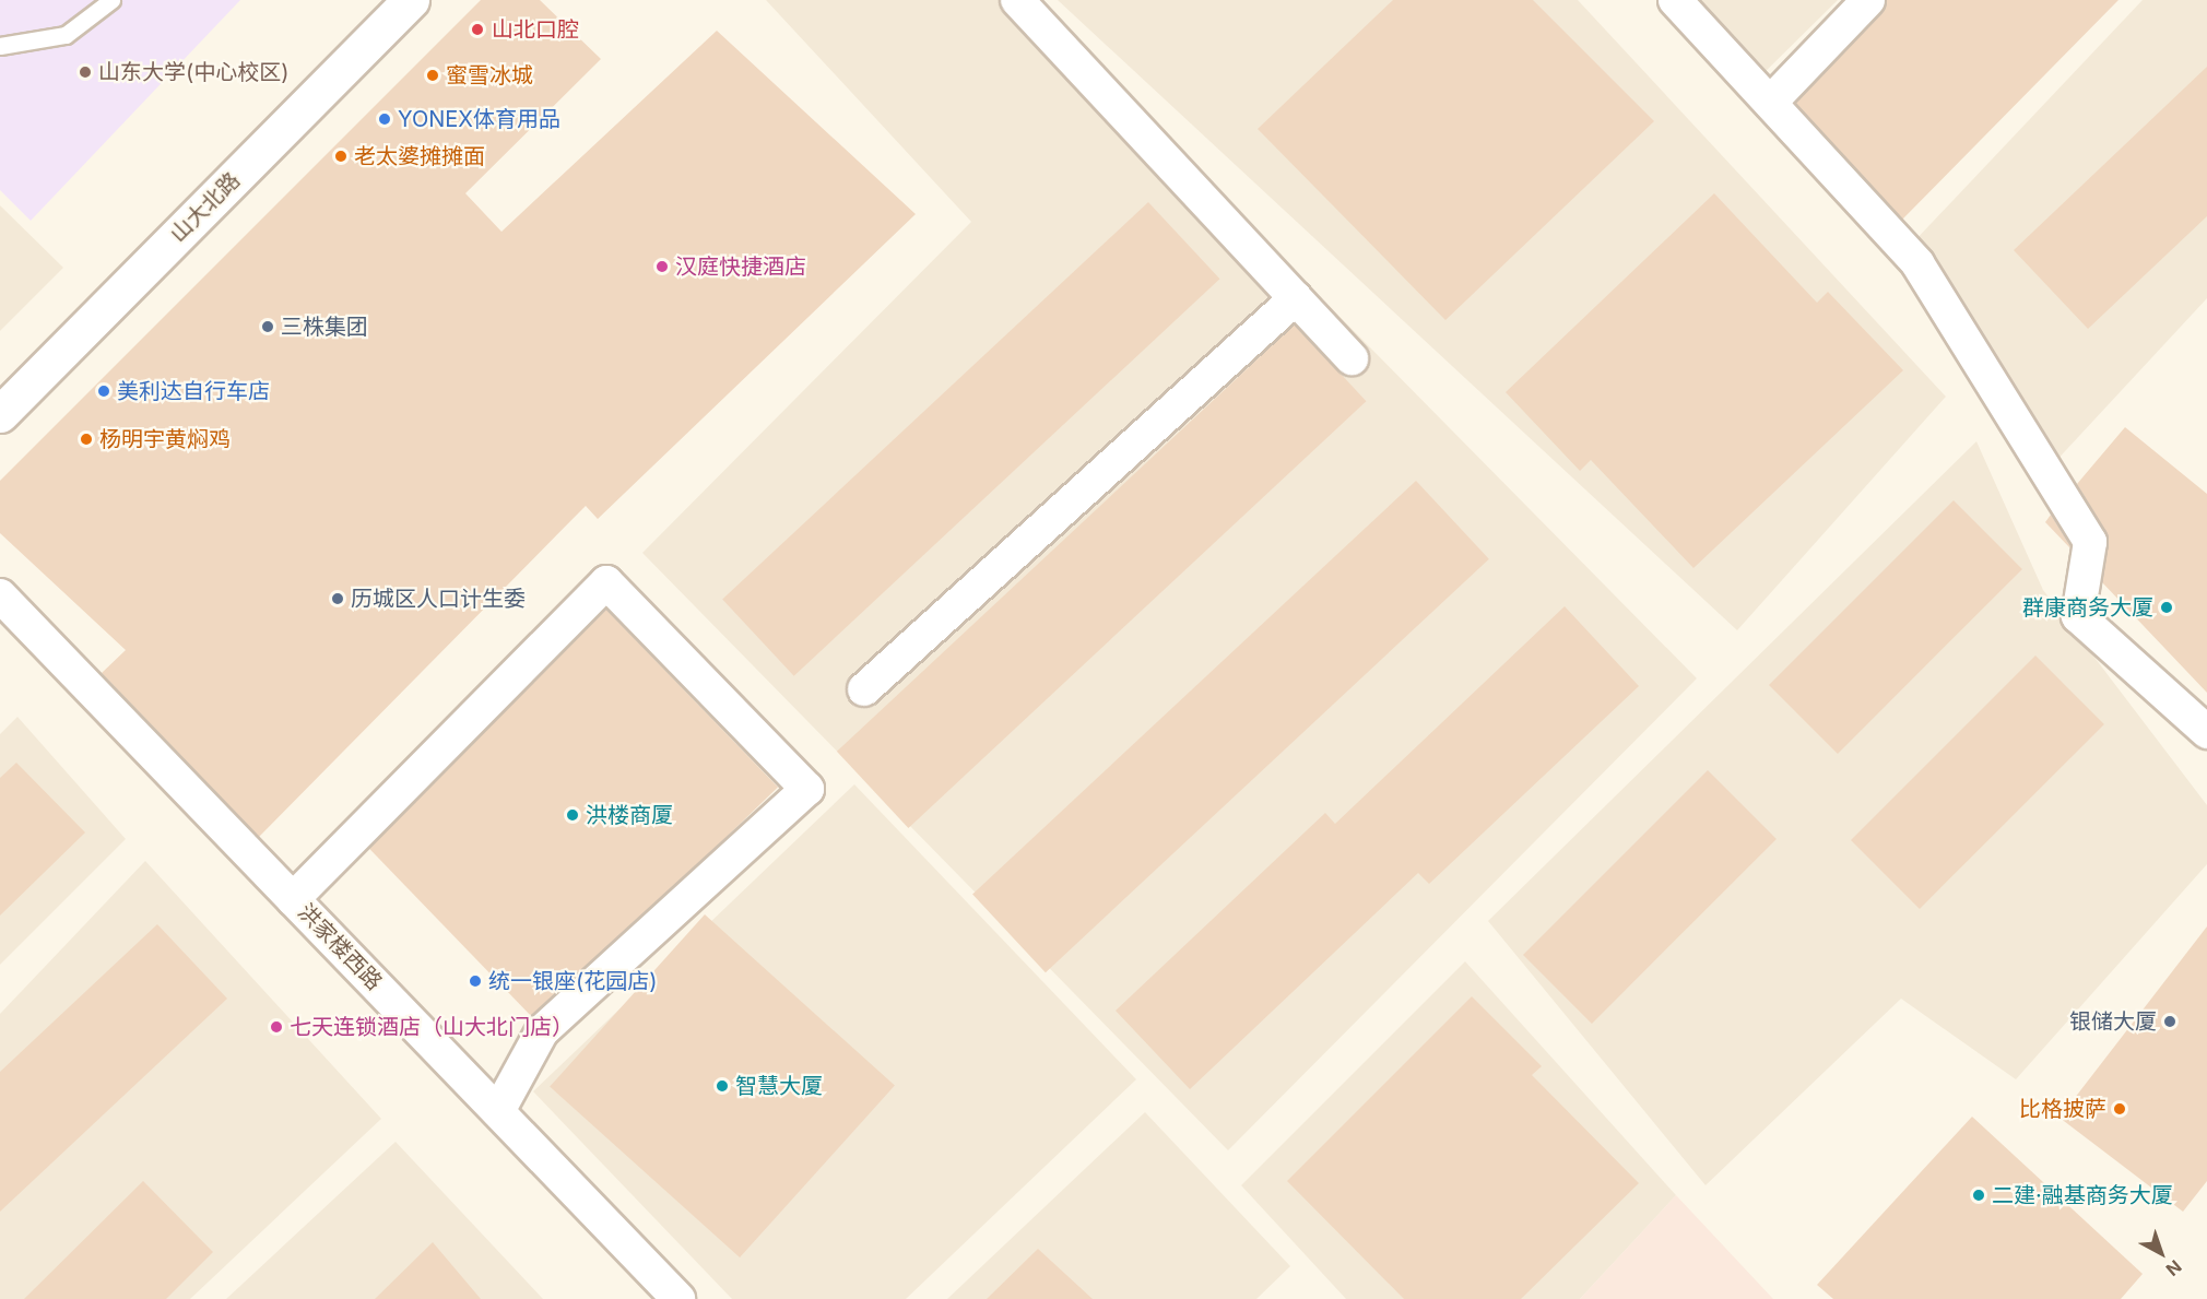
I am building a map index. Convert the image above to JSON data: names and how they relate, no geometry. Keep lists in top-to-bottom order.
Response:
{
  "streets": {
    "main road": ["山大北路"],
    "street": ["洪家楼西路"]
  },
  "places": [
    "山北口腔",
    "山东大学(中心校区)",
    "蜜雪冰城",
    "YONEX体育用品",
    "老太婆摊摊面",
    "汉庭快捷酒店",
    "三株集团",
    "美利达自行车店",
    "杨明宇黄焖鸡",
    "历城区人口计生委",
    "群康商务大厦",
    "洪楼商厦",
    "统一银座(花园店)",
    "银储大厦",
    "七天连锁酒店（山大北门店）",
    "智慧大厦",
    "比格披萨",
    "二建·融基商务大厦"
  ],
  "north": "bottom right"
}
